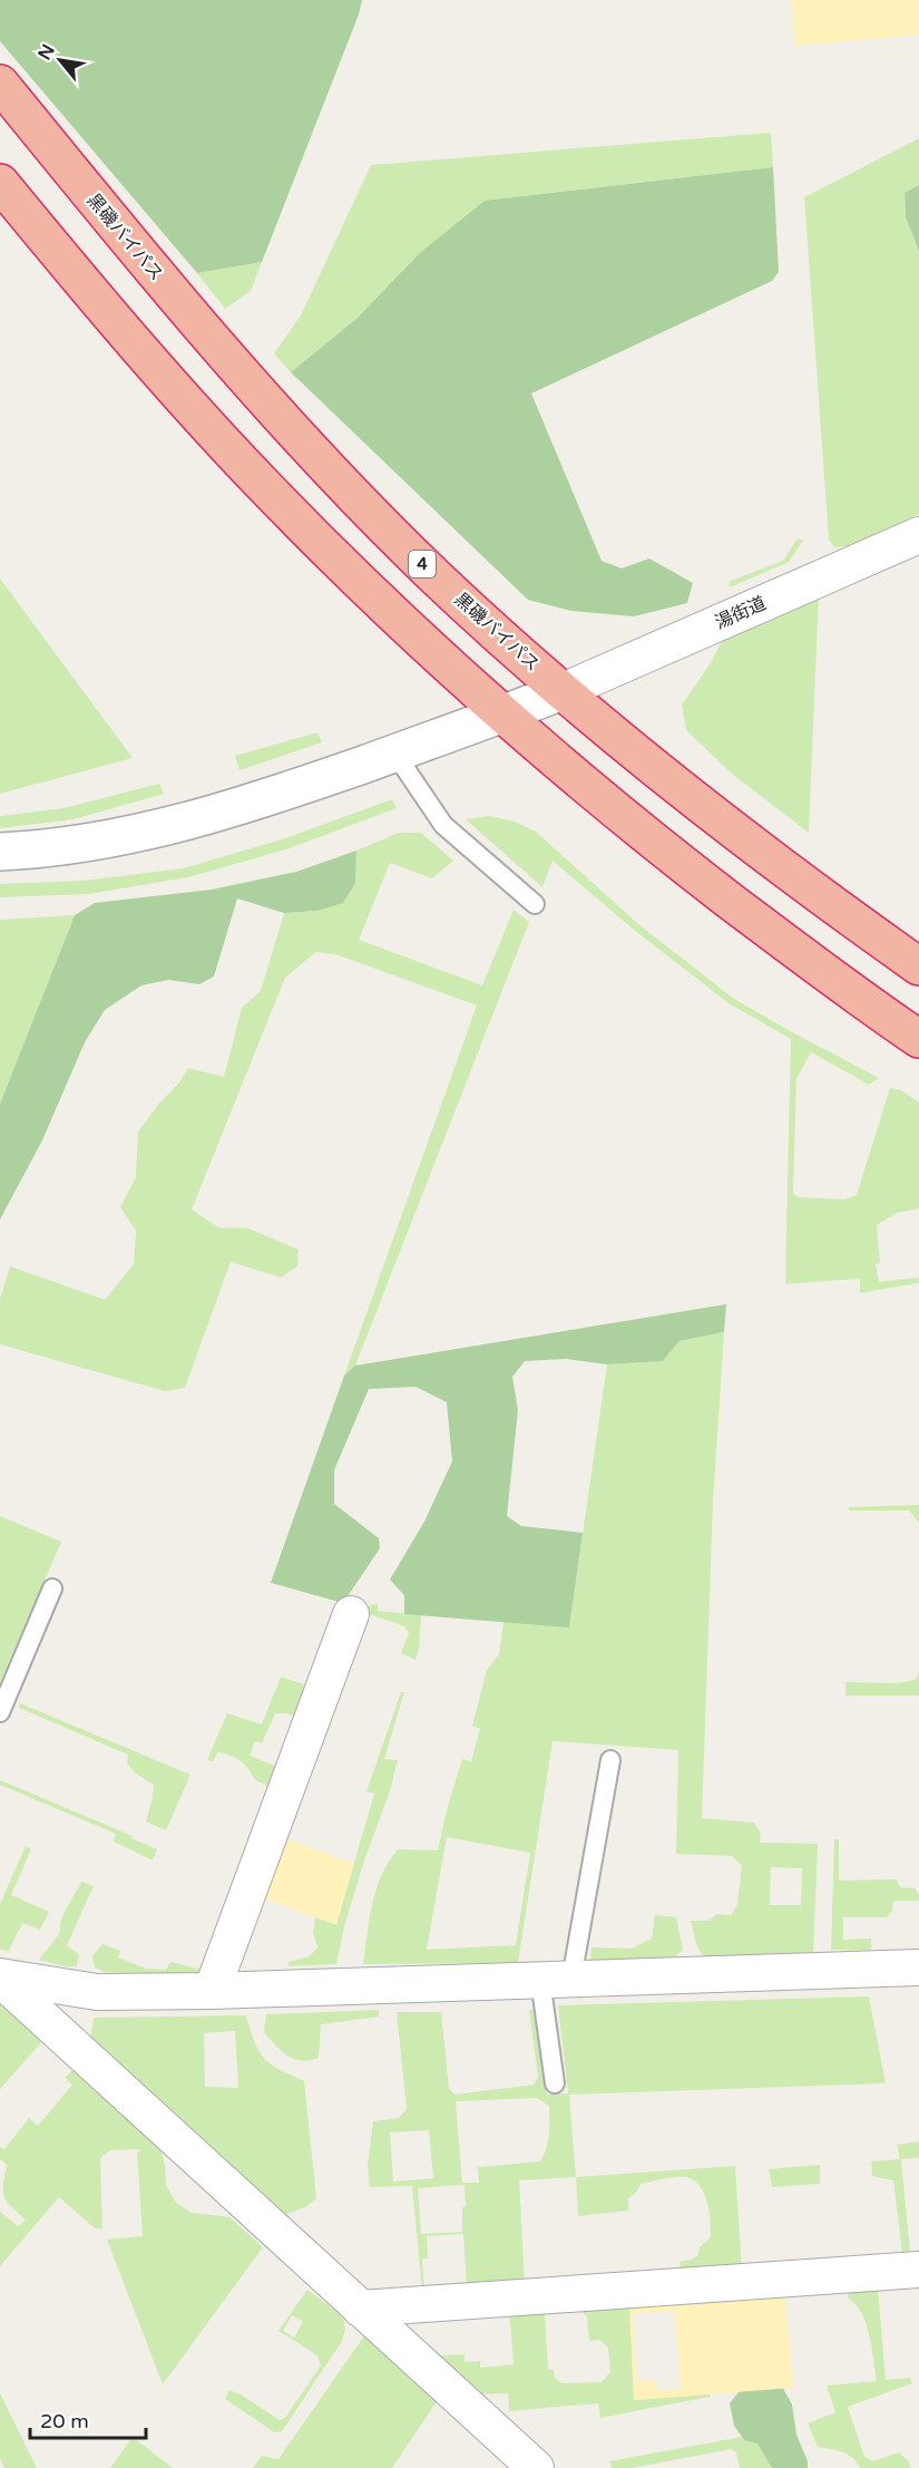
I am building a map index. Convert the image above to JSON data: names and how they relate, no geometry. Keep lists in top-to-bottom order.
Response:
{
  "streets": {
    "highway": ["黒磯バイパス", "4"],
    "street": ["湯街道"]
  },
  "crossings": [
    ["黒磯バイパス", "湯街道"]
  ],
  "scale_bar": "20 m",
  "north": "top left"
}
